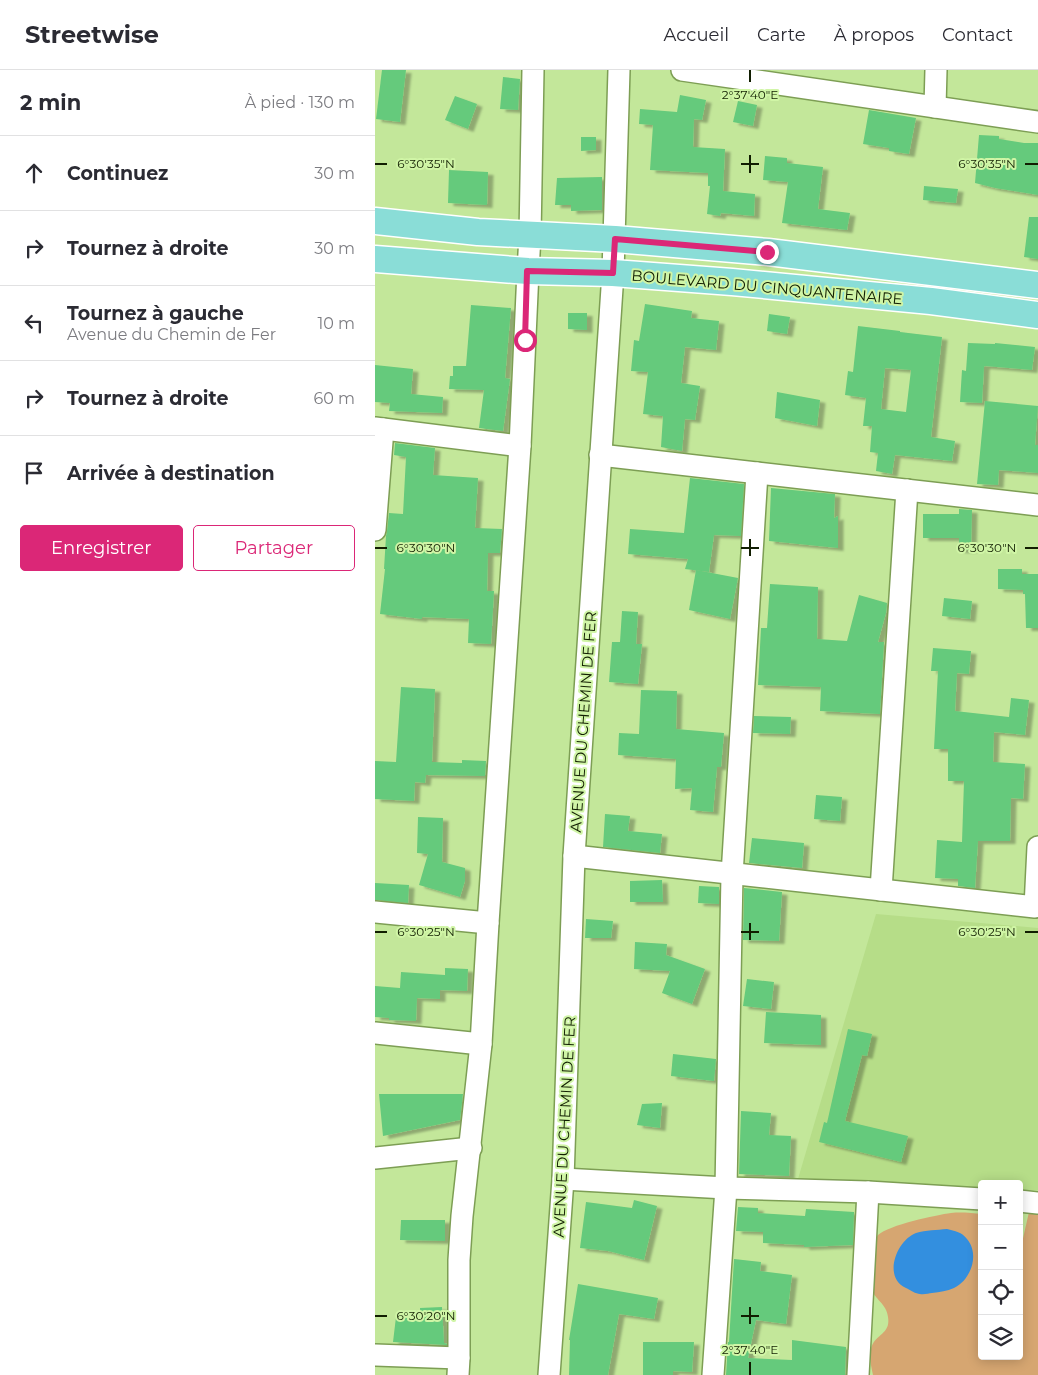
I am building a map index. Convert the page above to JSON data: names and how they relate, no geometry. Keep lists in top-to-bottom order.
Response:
{
  "streets": {
    "main road": ["BOULEVARD DU CINQUANTENAIRE"],
    "street": ["AVENUE DU CHEMIN DE FER"]
  },
  "crossings": [
    ["BOULEVARD DU CINQUANTENAIRE", "AVENUE DU CHEMIN DE FER"]
  ],
  "page": {
    "header": "Streetwise",
    "nav": [
      "Accueil",
      "Carte",
      "À propos",
      "Contact"
    ],
    "heading": ["2 min", "À pied · 130 m"],
    "list": [
      ["Continuez", "30 m"],
      ["Tournez à droite", "30 m"],
      ["Tournez à gauche", "Avenue du Chemin de Fer", "10 m"],
      ["Tournez à droite", "60 m"],
      "Arrivée à destination"
    ],
    "buttons": ["Enregistrer", "Partager"],
    "map_buttons": ["+", "−"]
  },
  "coordinates": [
    "2°37'40\"E",
    "6°30'35\"N",
    "6°30'30\"N",
    "6°30'25\"N",
    "6°30'20\"N"
  ]
}
